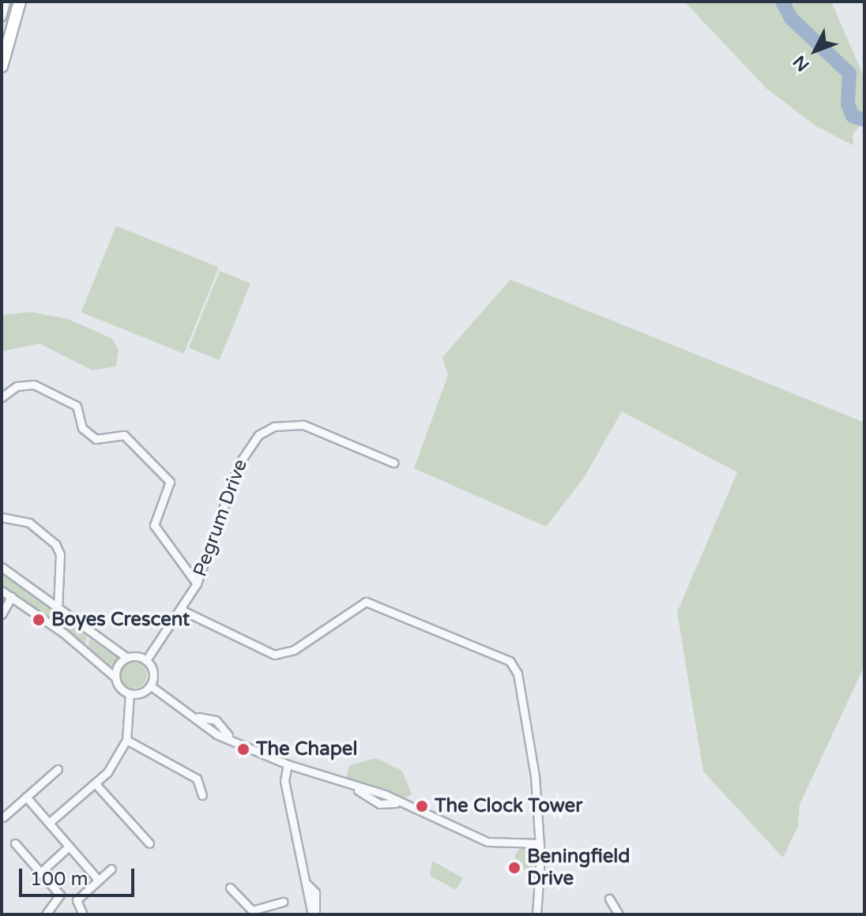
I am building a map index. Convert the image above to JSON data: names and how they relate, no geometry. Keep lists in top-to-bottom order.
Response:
{
  "streets": {
    "street": ["Pegrum Drive"]
  },
  "places": [
    "Boyes Crescent",
    "The Chapel",
    "The Clock Tower",
    "Beningfield Drive"
  ],
  "scale_bar": "100 m",
  "north": "bottom left"
}
